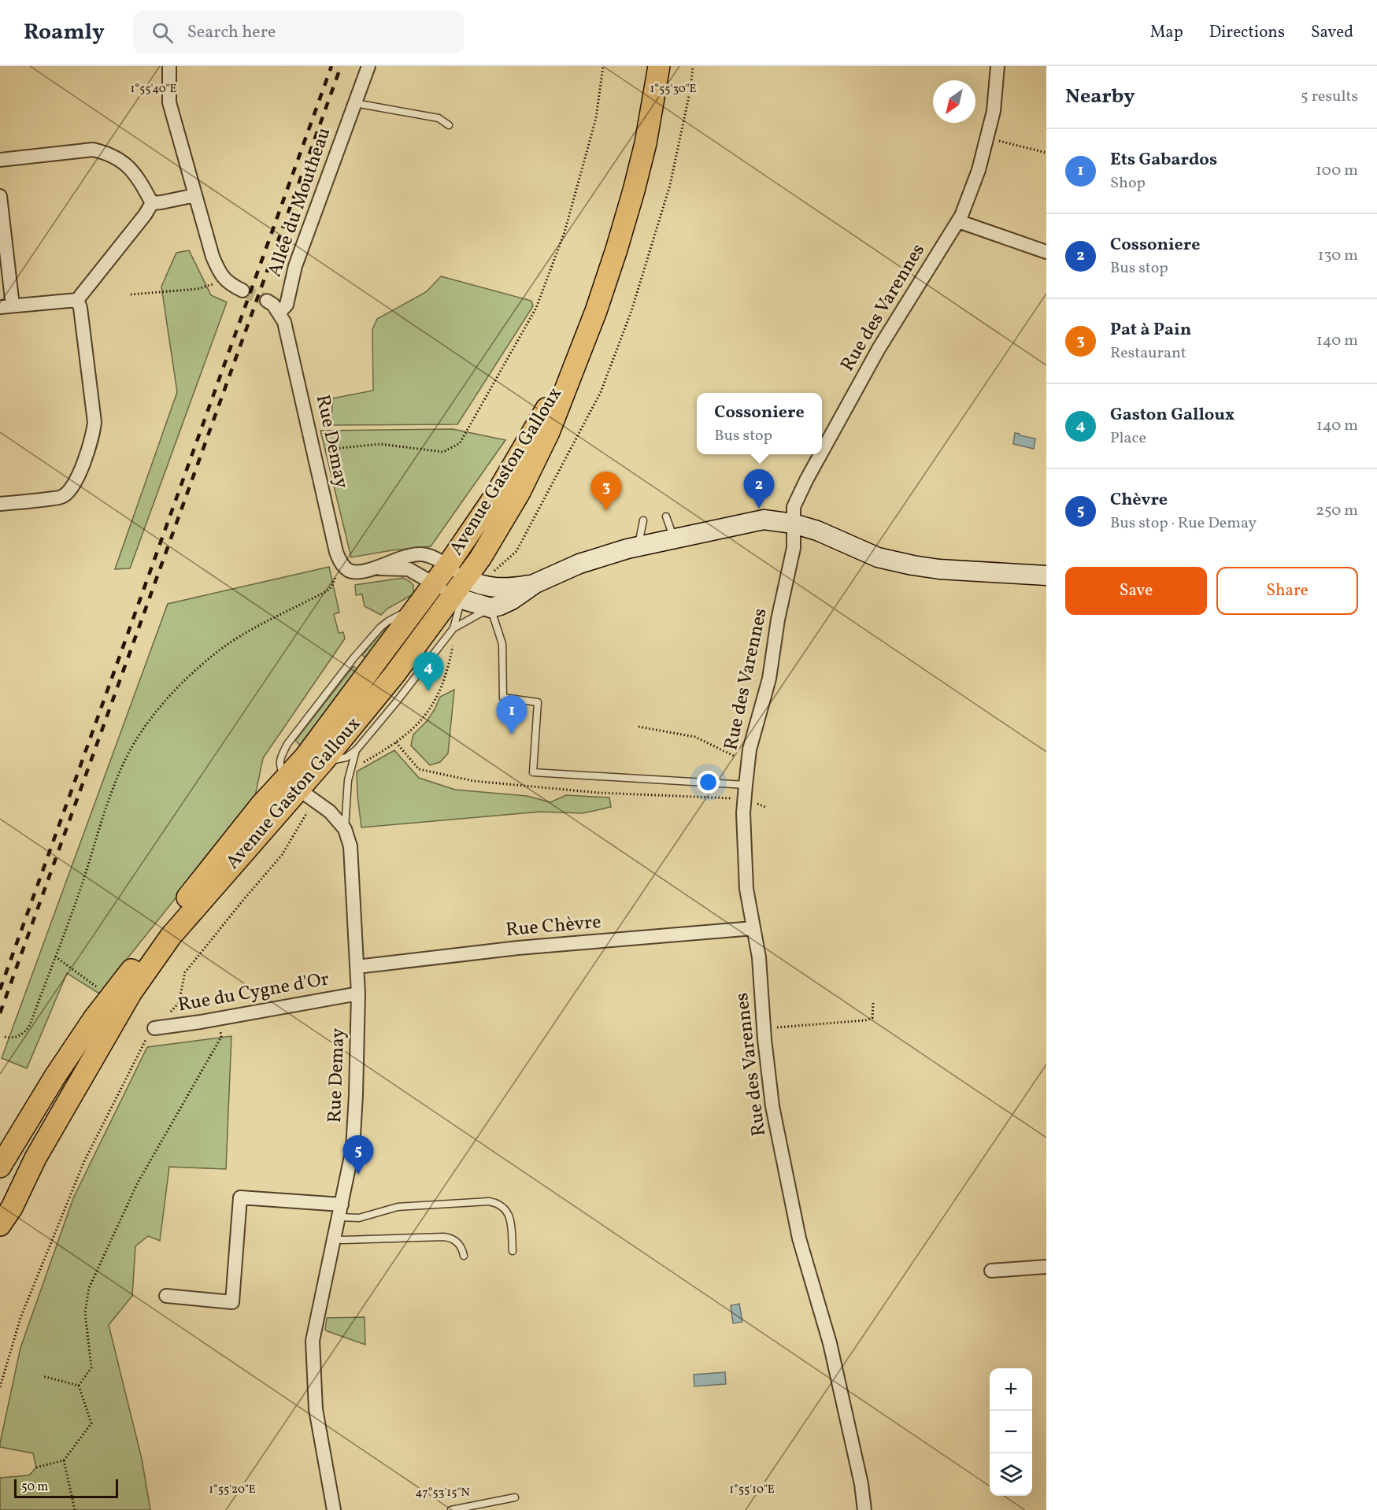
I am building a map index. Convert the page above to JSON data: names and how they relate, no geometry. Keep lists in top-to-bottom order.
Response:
{
  "streets": {
    "main road": ["Avenue Gaston Galloux"],
    "street": [
      "Allée du Moutheau",
      "Rue des Varennes",
      "Rue Demay",
      "Rue Chèvre",
      "Rue du Cygne d'Or"
    ]
  },
  "crossings": [
    ["Allée du Moutheau", "Rue Demay"],
    ["Rue des Varennes", "Rue Chèvre"],
    ["Rue Demay", "Avenue Gaston Galloux"],
    ["Rue Demay", "Rue Chèvre"],
    ["Rue Demay", "Rue du Cygne d'Or"]
  ],
  "scale_bar": "50 m",
  "north": "bottom left",
  "page": {
    "header": "Roamly",
    "search": "Search here",
    "nav": ["Map", "Directions", "Saved"],
    "heading": ["Nearby", "5 results"],
    "list": [
      {
        "mark": "1",
        "name": "Ets Gabardos",
        "note": "Shop",
        "value": "100 m"
      },
      {
        "mark": "2",
        "name": "Cossoniere",
        "note": "Bus stop",
        "value": "130 m"
      },
      {
        "mark": "3",
        "name": "Pat à Pain",
        "note": "Restaurant",
        "value": "140 m"
      },
      {
        "mark": "4",
        "name": "Gaston Galloux",
        "note": "Place",
        "value": "140 m"
      },
      {
        "mark": "5",
        "name": "Chèvre",
        "note": "Bus stop · Rue Demay",
        "value": "250 m"
      }
    ],
    "popup": ["Cossoniere", "Bus stop"],
    "pins": [
      "2",
      "3",
      "4",
      "1",
      "5"
    ],
    "buttons": ["Save", "Share"],
    "map_buttons": ["+", "−"],
    "scale": "50 m"
  },
  "coordinates": [
    "1°55'40\"E",
    "1°55'30\"E",
    "1°55'20\"E",
    "1°55'10\"E",
    "47°53'15\"N"
  ]
}
